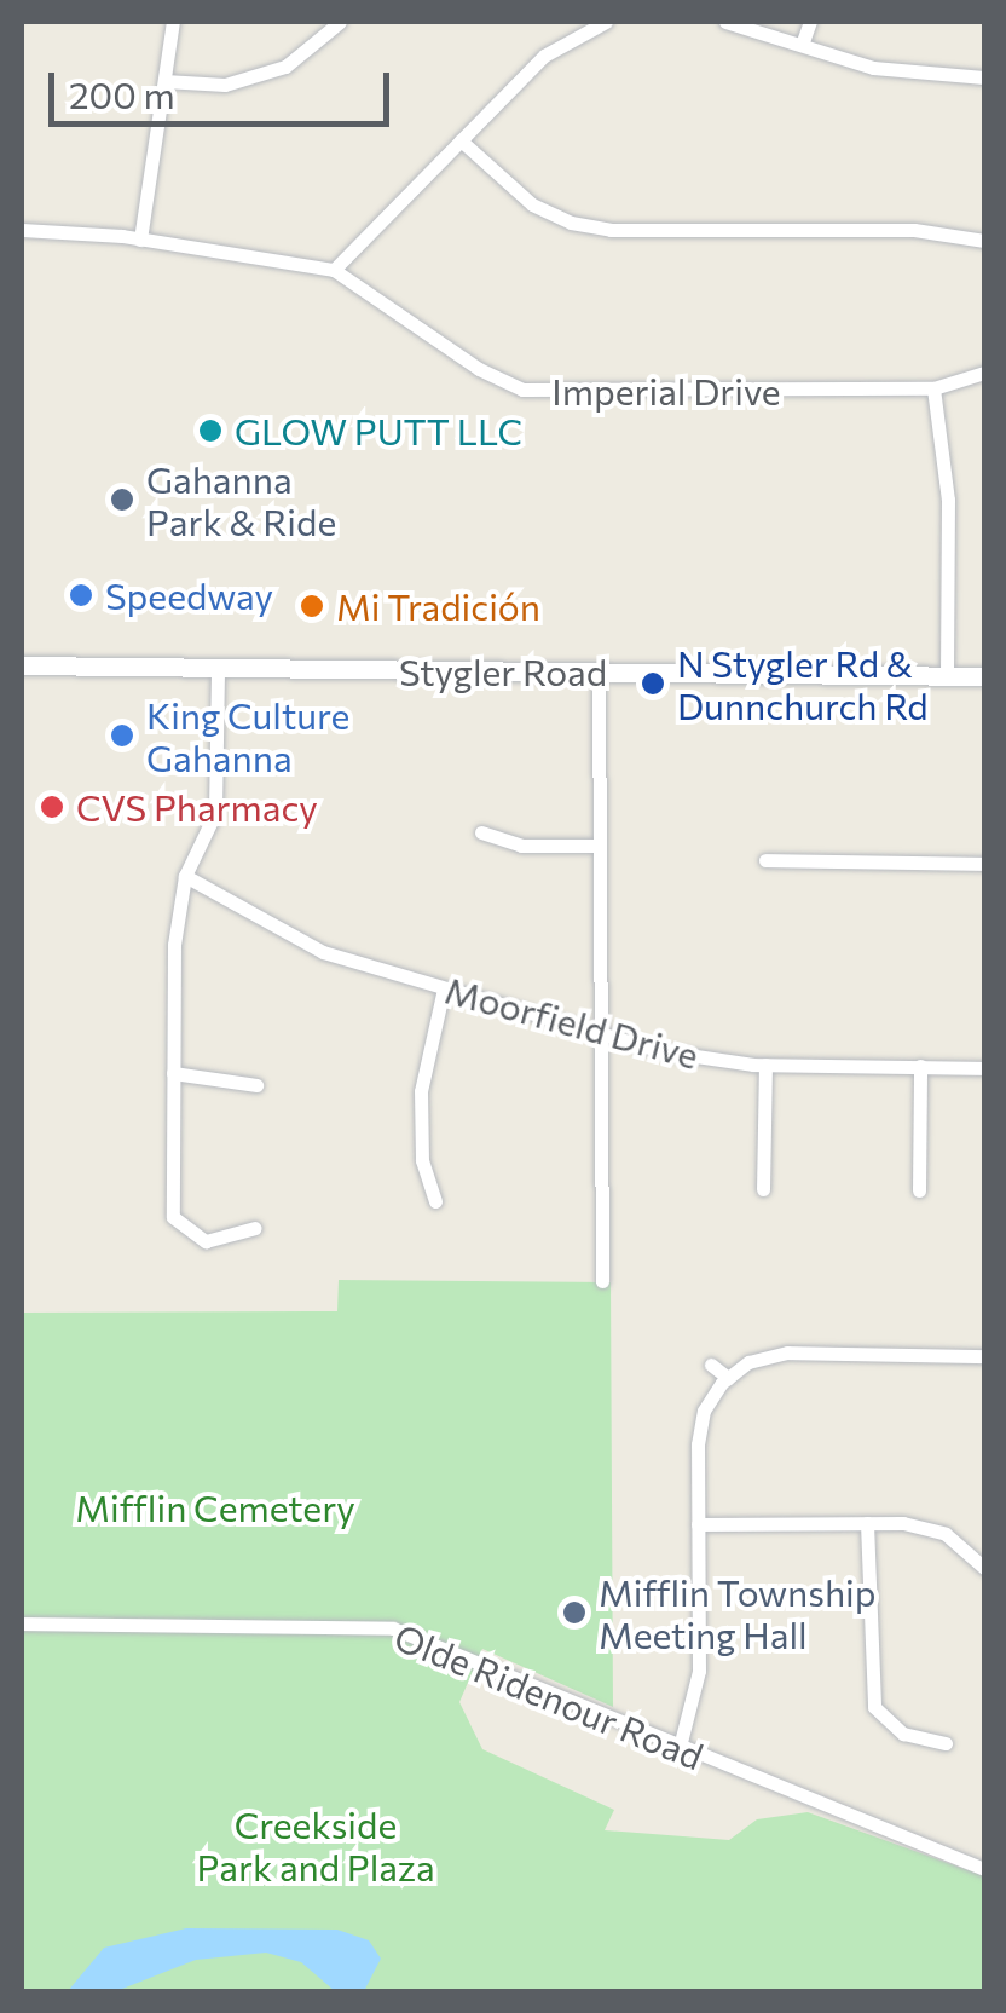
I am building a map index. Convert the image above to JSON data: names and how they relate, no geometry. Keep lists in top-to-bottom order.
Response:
{
  "streets": {
    "main road": ["Stygler Road"],
    "street": ["Imperial Drive", "Moorfield Drive", "Olde Ridenour Road"]
  },
  "parks": ["Mifflin Cemetery", "Creekside Park and Plaza"],
  "places": [
    "GLOW PUTT LLC",
    "Gahanna Park & Ride",
    "Speedway",
    "Mi Tradición",
    "N Stygler Rd & Dunnchurch Rd",
    "King Culture Gahanna",
    "CVS Pharmacy",
    "Mifflin Township Meeting Hall"
  ],
  "scale_bar": "200 m"
}
